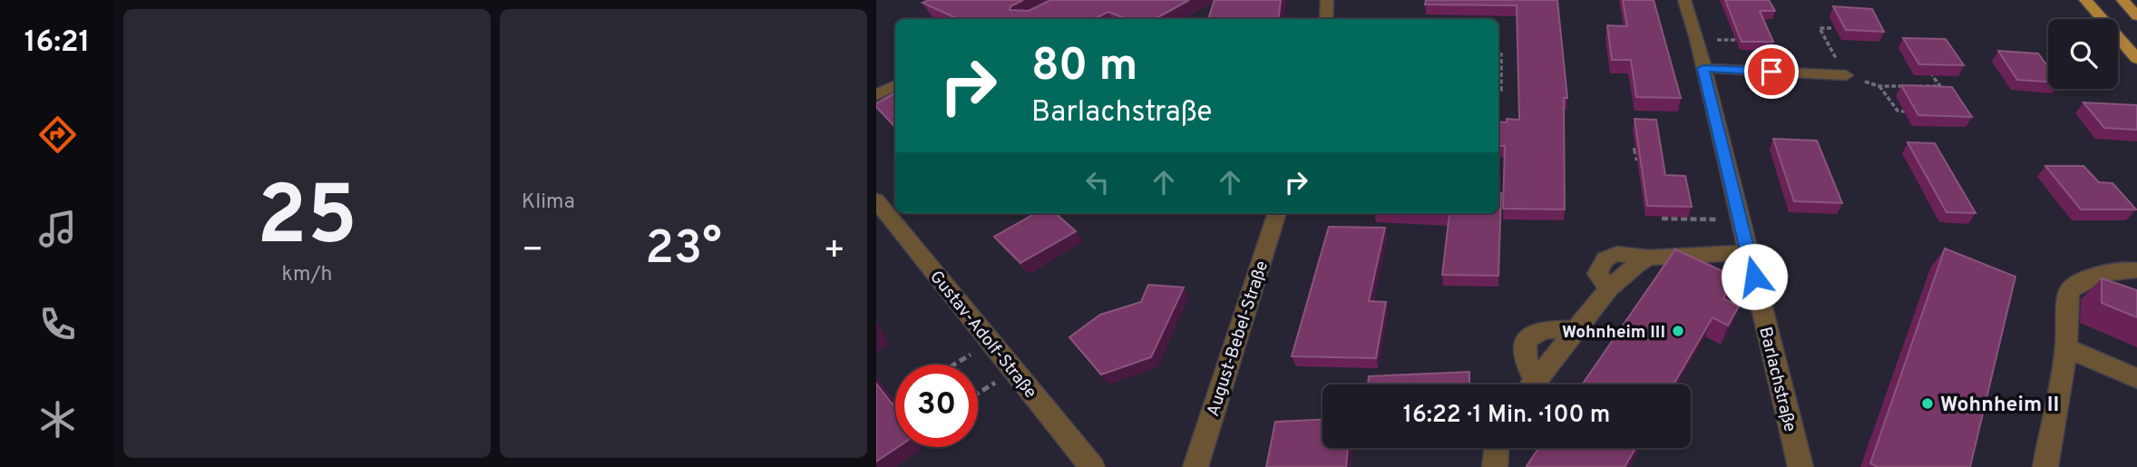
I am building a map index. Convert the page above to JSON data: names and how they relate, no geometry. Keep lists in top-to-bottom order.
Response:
{
  "streets": {
    "street": ["Gustav-Adolf-Straße", "August-Bebel-Straße", "Barlachstraße"]
  },
  "places": ["Wohnheim III", "Wohnheim II"],
  "page": {
    "tabs": "16:21",
    "tile": [
      ["25", "km/h"],
      "Klima"
    ],
    "turn": ["80 m", "Barlachstraße"],
    "heat": ["−", "23°", "+"],
    "limit": "30",
    "trip": "16:22 · 1 Min. · 100 m"
  }
}
